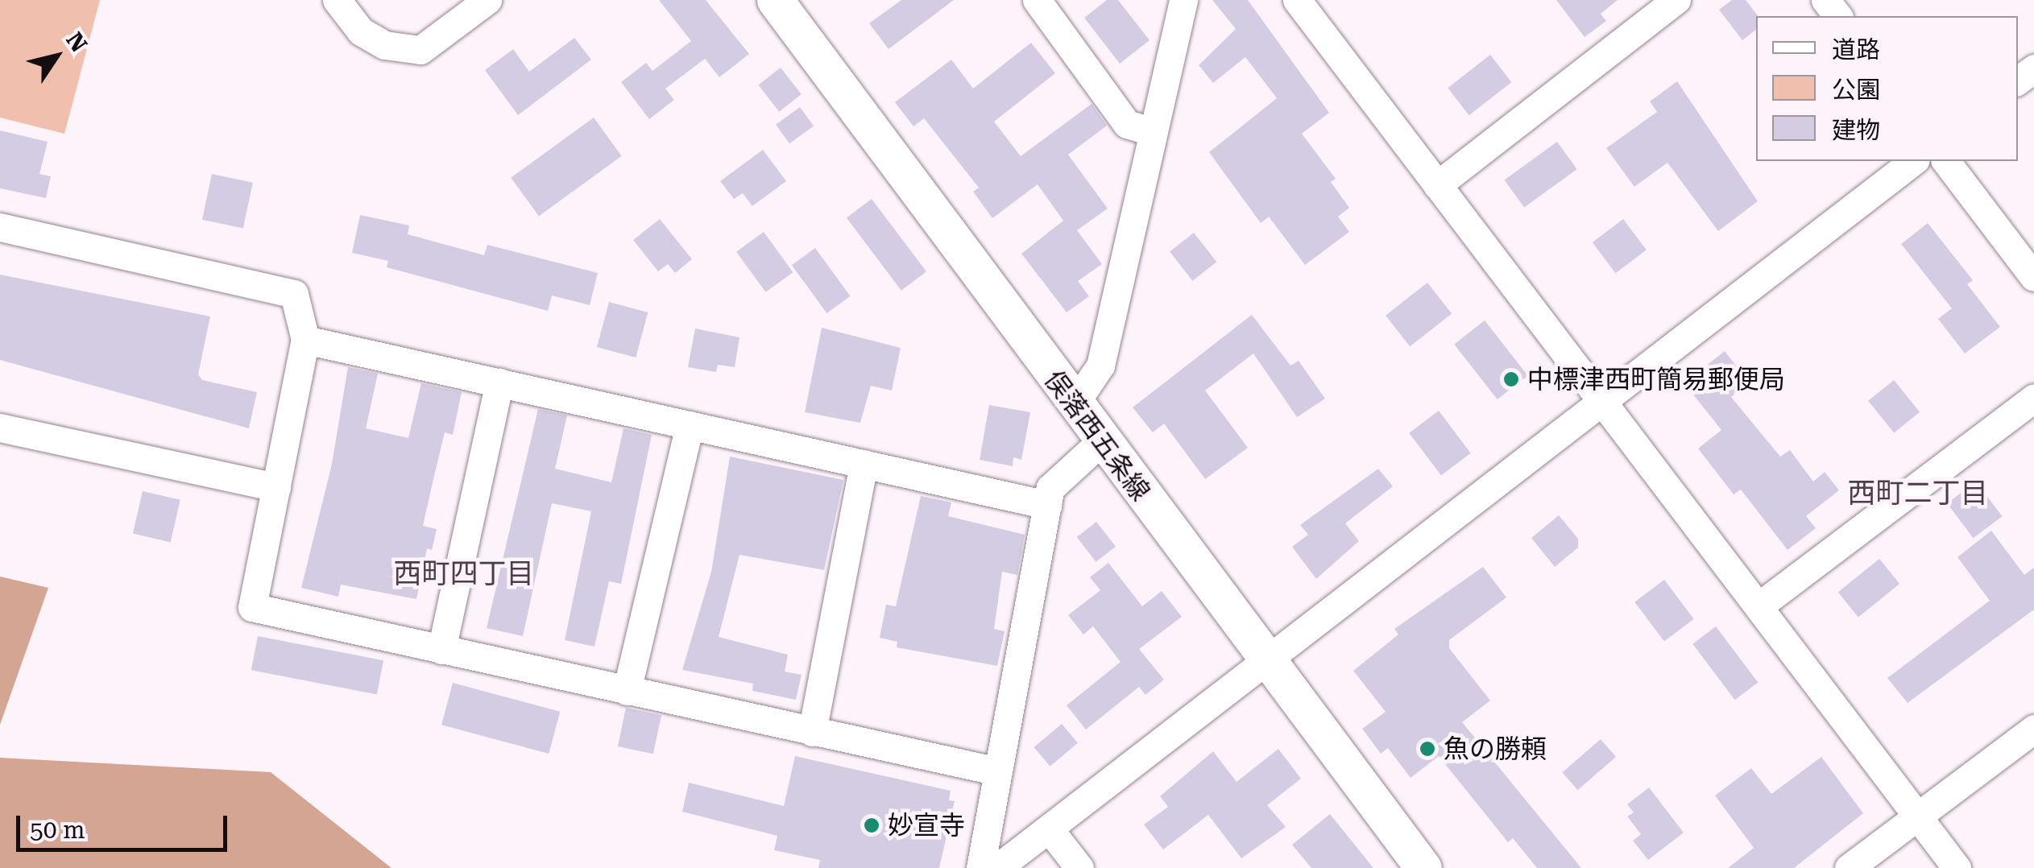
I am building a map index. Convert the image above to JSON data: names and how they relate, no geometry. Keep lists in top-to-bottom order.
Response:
{
  "streets": {
    "main road": ["俣落西五条線"]
  },
  "districts": ["西町二丁目", "西町四丁目"],
  "places": ["中標津西町簡易郵便局", "魚の勝頼", "妙宣寺"],
  "legend": ["道路", "公園", "建物"],
  "scale_bar": "50 m",
  "north": "top right"
}
